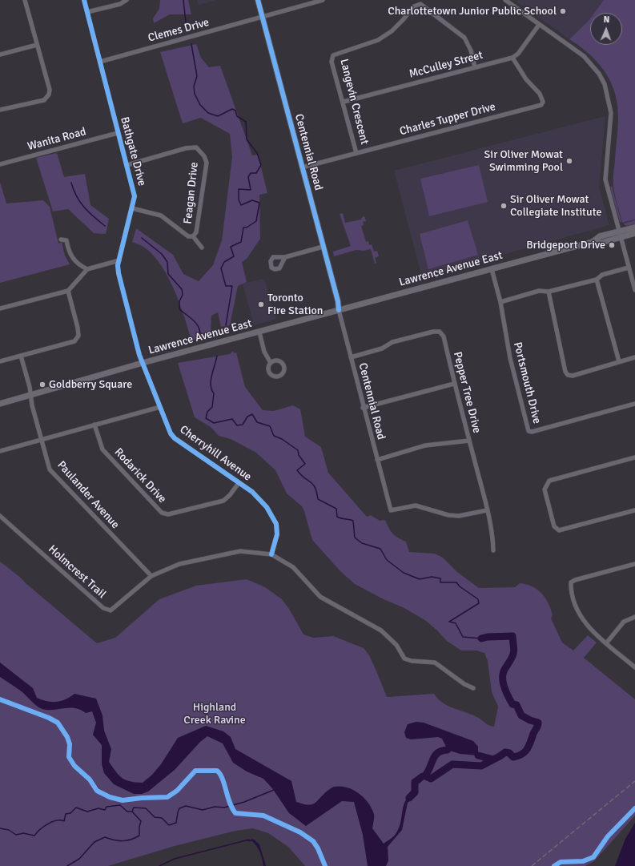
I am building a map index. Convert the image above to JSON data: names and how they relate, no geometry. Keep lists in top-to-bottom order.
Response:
{
  "streets": {
    "main road": ["Lawrence Avenue East"],
    "street": [
      "Clemes Drive",
      "McCulley Street",
      "Langevin Crescent",
      "Charles Tupper Drive",
      "Wanita Road",
      "Bathgate Drive",
      "Centennial Road",
      "Feagan Drive",
      "Portsmouth Drive",
      "Pepper Tree Drive",
      "Cherryhill Avenue",
      "Rodarick Drive",
      "Paulander Avenue",
      "Holmcrest Trail"
    ]
  },
  "crossings": [
    ["Clemes Drive", "Bathgate Drive"],
    ["Clemes Drive", "Centennial Road"],
    ["McCulley Street", "Langevin Crescent"],
    ["McCulley Street", "Charles Tupper Drive"],
    ["Langevin Crescent", "Charles Tupper Drive"],
    ["Charles Tupper Drive", "Centennial Road"],
    ["Wanita Road", "Bathgate Drive"],
    ["Bathgate Drive", "Feagan Drive"],
    ["Bathgate Drive", "Lawrence Avenue East"],
    ["Bathgate Drive", "Cherryhill Avenue"],
    ["Centennial Road", "Lawrence Avenue East"],
    ["Centennial Road", "Pepper Tree Drive"],
    ["Lawrence Avenue East", "Portsmouth Drive"],
    ["Lawrence Avenue East", "Cherryhill Avenue"],
    ["Lawrence Avenue East", "Paulander Avenue"],
    ["Cherryhill Avenue", "Rodarick Drive"],
    ["Cherryhill Avenue", "Holmcrest Trail"],
    ["Paulander Avenue", "Holmcrest Trail"]
  ],
  "parks": ["Highland Creek Ravine"],
  "places": [
    "Charlottetown Junior Public School",
    "Sir Oliver Mowat Swimming Pool",
    "Sir Oliver Mowat Collegiate Institute",
    "Bridgeport Drive",
    "Toronto Fire Station",
    "Goldberry Square"
  ],
  "north": "top"
}
